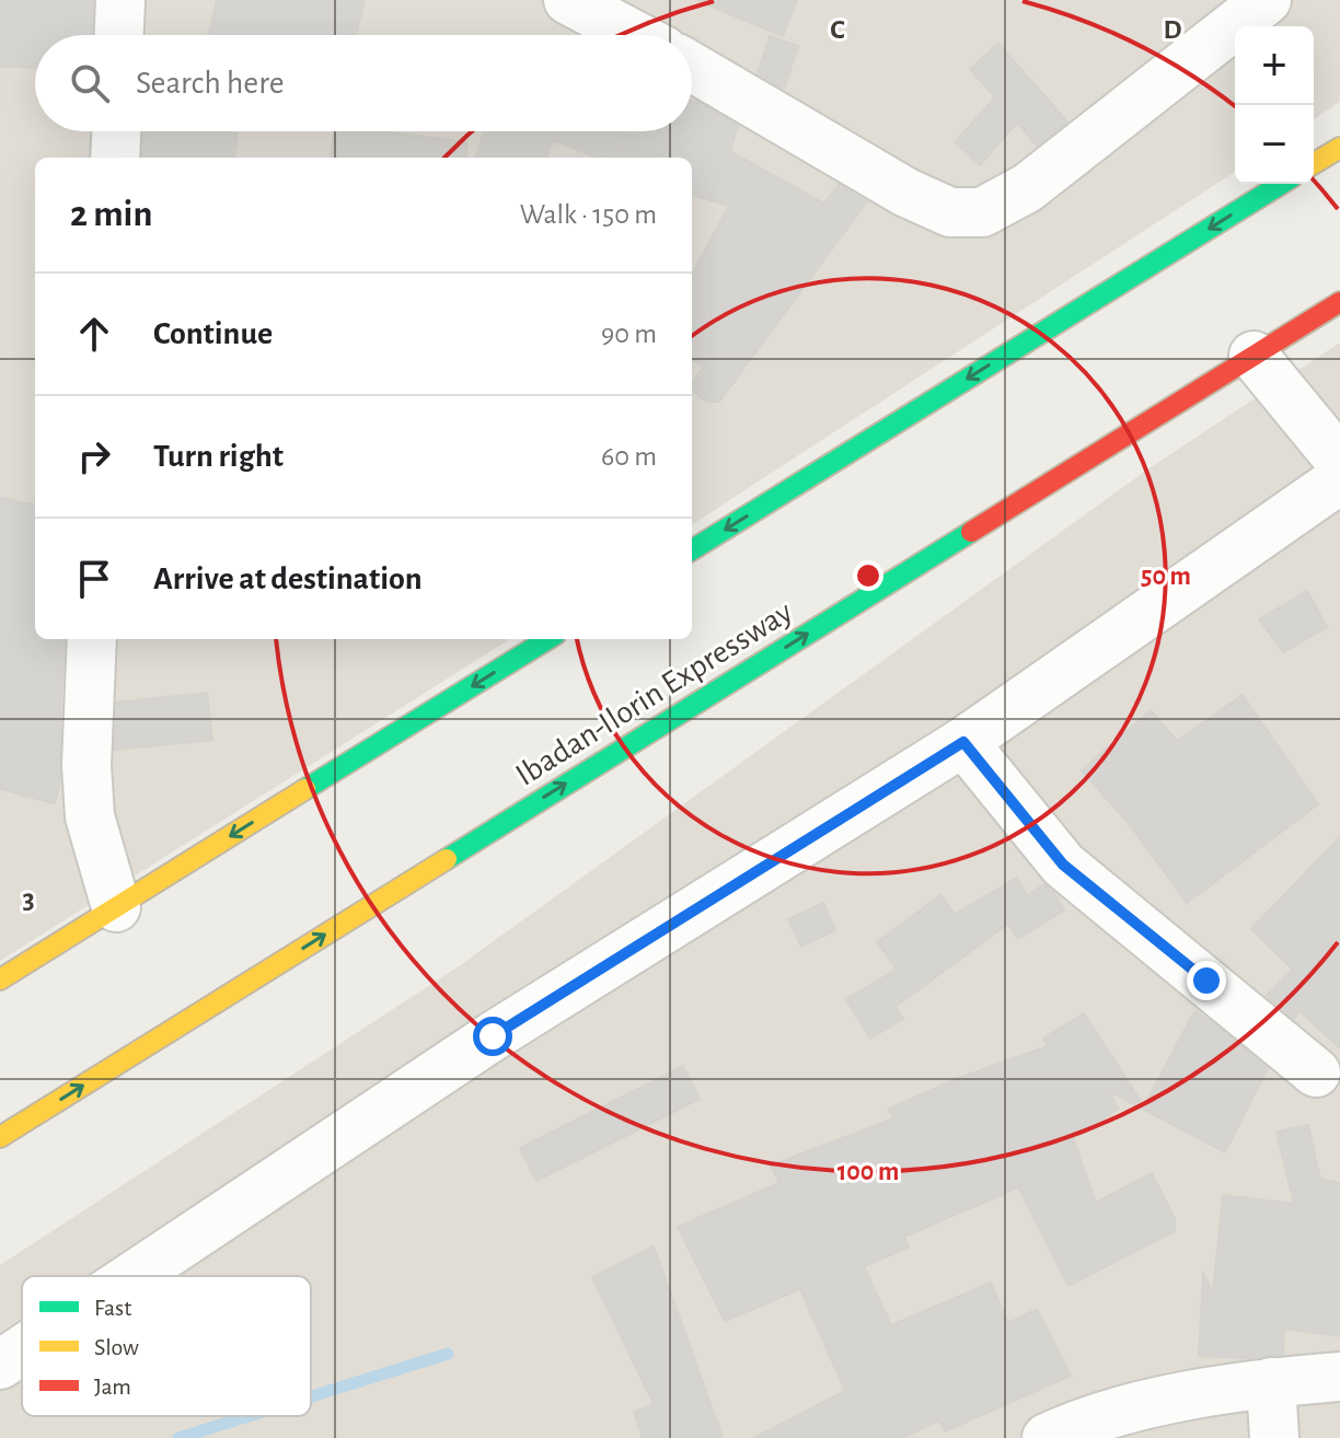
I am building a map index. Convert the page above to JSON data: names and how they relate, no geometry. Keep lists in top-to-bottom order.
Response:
{
  "streets": {
    "highway": ["Ibadan-Ilorin Expressway"]
  },
  "legend": ["Fast", "Slow", "Jam"],
  "page": {
    "map_buttons": ["+", "−"],
    "search": "Search here",
    "heading": ["2 min", "Walk · 150 m"],
    "list": [
      ["Continue", "90 m"],
      ["Turn right", "60 m"],
      "Arrive at destination"
    ]
  },
  "grid": {
    "columns": ["C", "D"],
    "rows": ["3"]
  },
  "rings": ["50 m", "100 m"]
}
